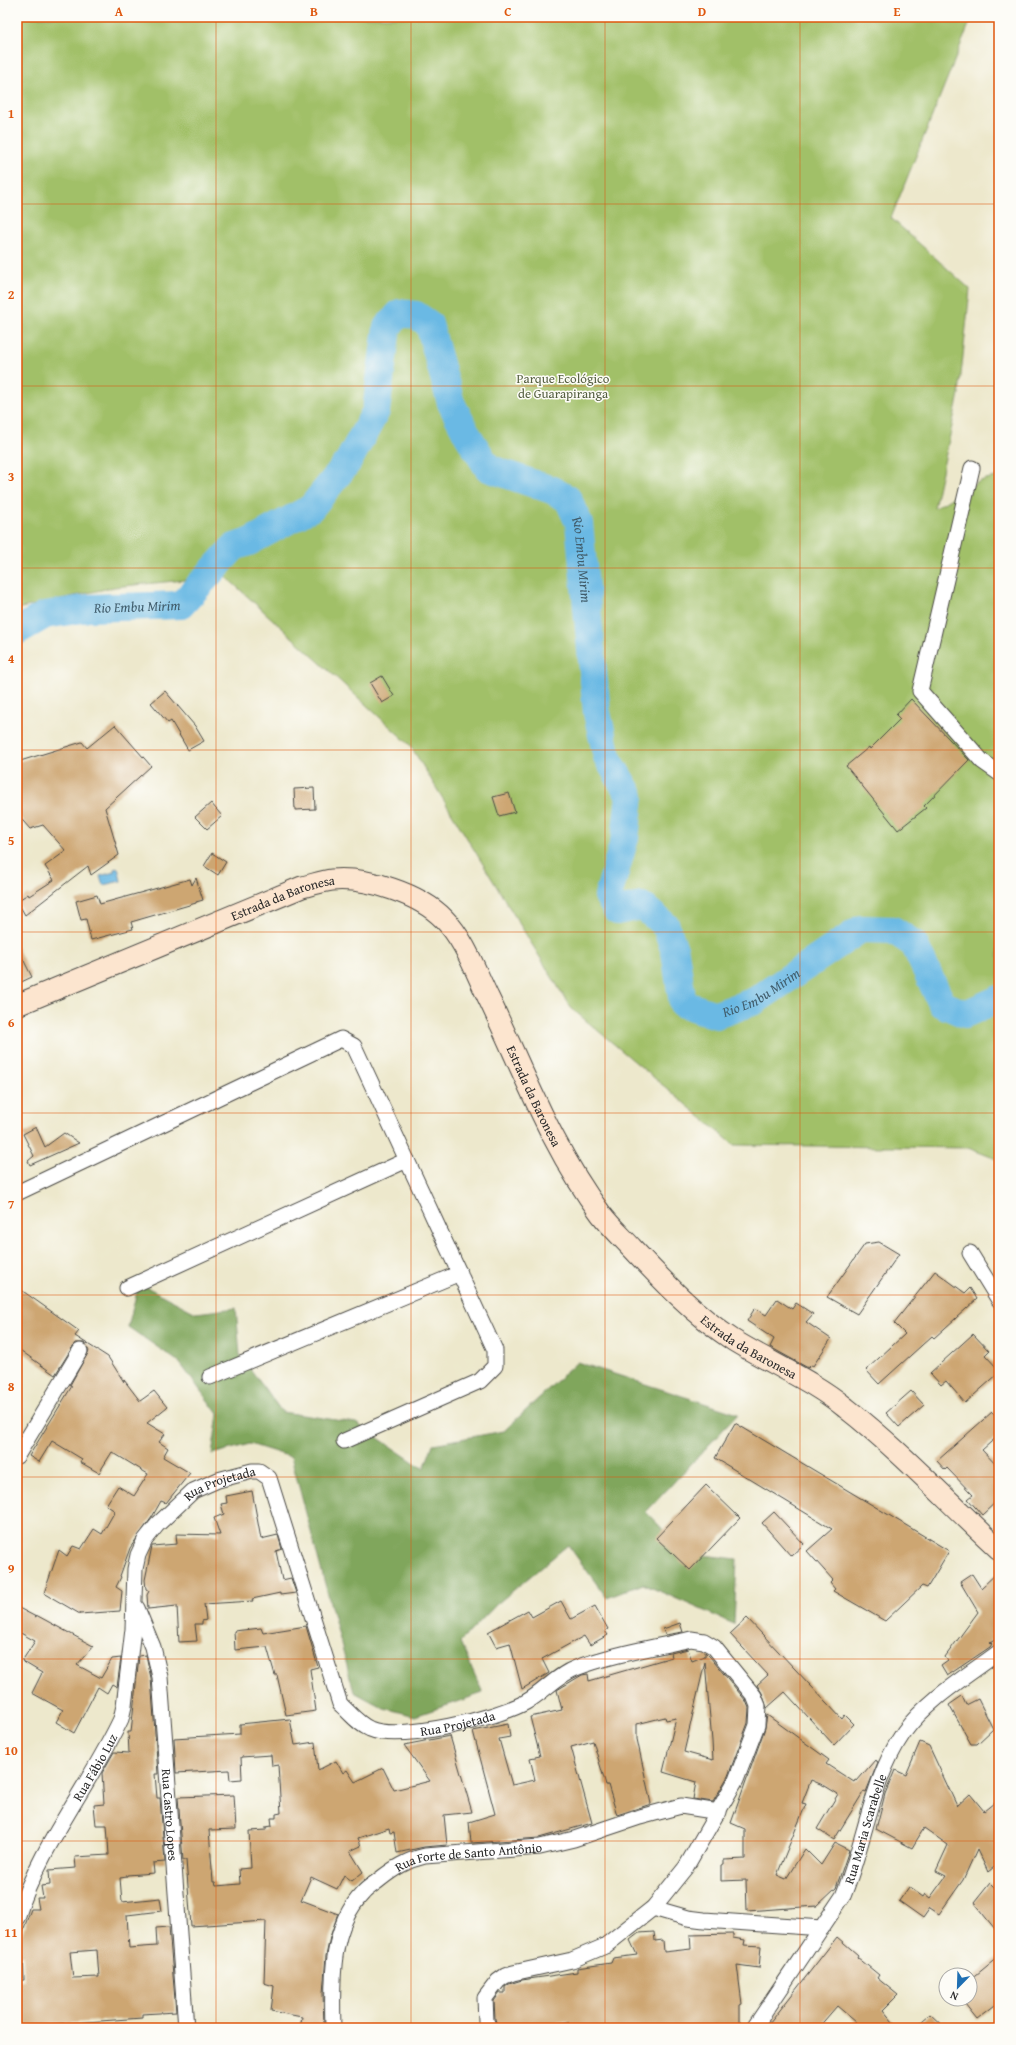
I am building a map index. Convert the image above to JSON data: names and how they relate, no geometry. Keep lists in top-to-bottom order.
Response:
{
  "streets": {
    "main road": ["Estrada da Baronesa"],
    "street": [
      "Rua Projetada",
      "Rua Fábio Luz",
      "Rua Castro Lopes",
      "Rua Maria Scarabelle",
      "Rua Forte de Santo Antônio"
    ]
  },
  "crossings": [
    ["Rua Projetada", "Rua Fábio Luz"],
    ["Rua Projetada", "Rua Castro Lopes"],
    ["Rua Projetada", "Rua Forte de Santo Antônio"],
    ["Rua Fábio Luz", "Rua Castro Lopes"]
  ],
  "water": ["Rio Embu Mirim"],
  "parks": ["Parque Ecológico de Guarapiranga"],
  "north": "bottom left",
  "grid": {
    "columns": [
      "A",
      "B",
      "C",
      "D",
      "E"
    ],
    "rows": [
      "1",
      "2",
      "3",
      "4",
      "5",
      "6",
      "7",
      "8",
      "9",
      "10",
      "11"
    ]
  }
}
